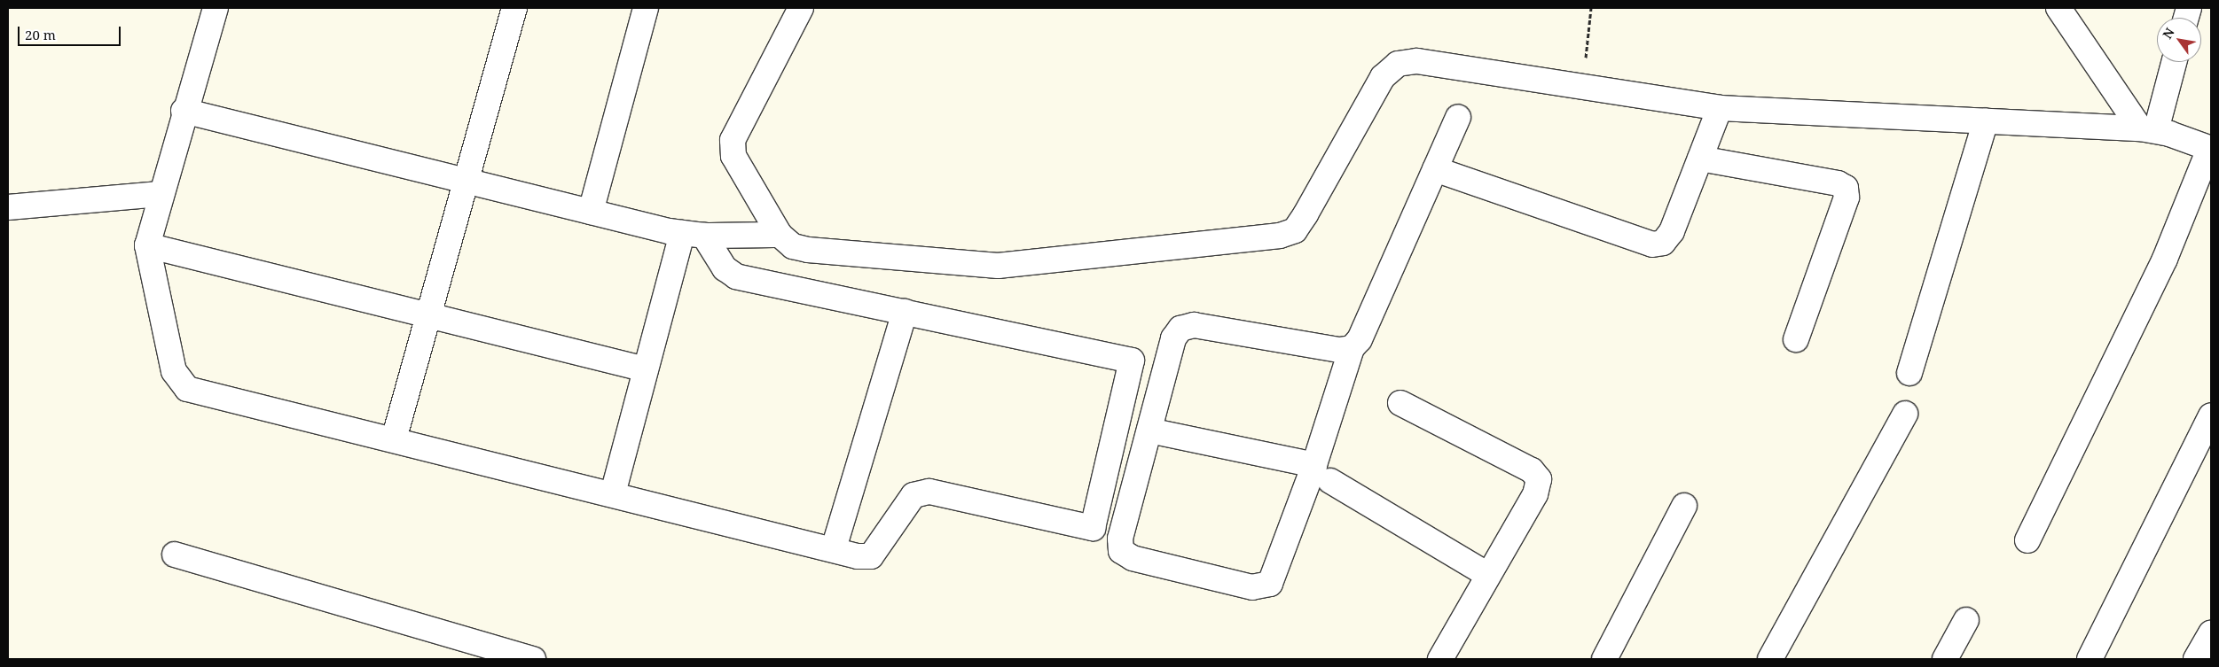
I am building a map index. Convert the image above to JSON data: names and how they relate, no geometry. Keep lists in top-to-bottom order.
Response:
{
  "scale_bar": "20 m",
  "north": "top left"
}
